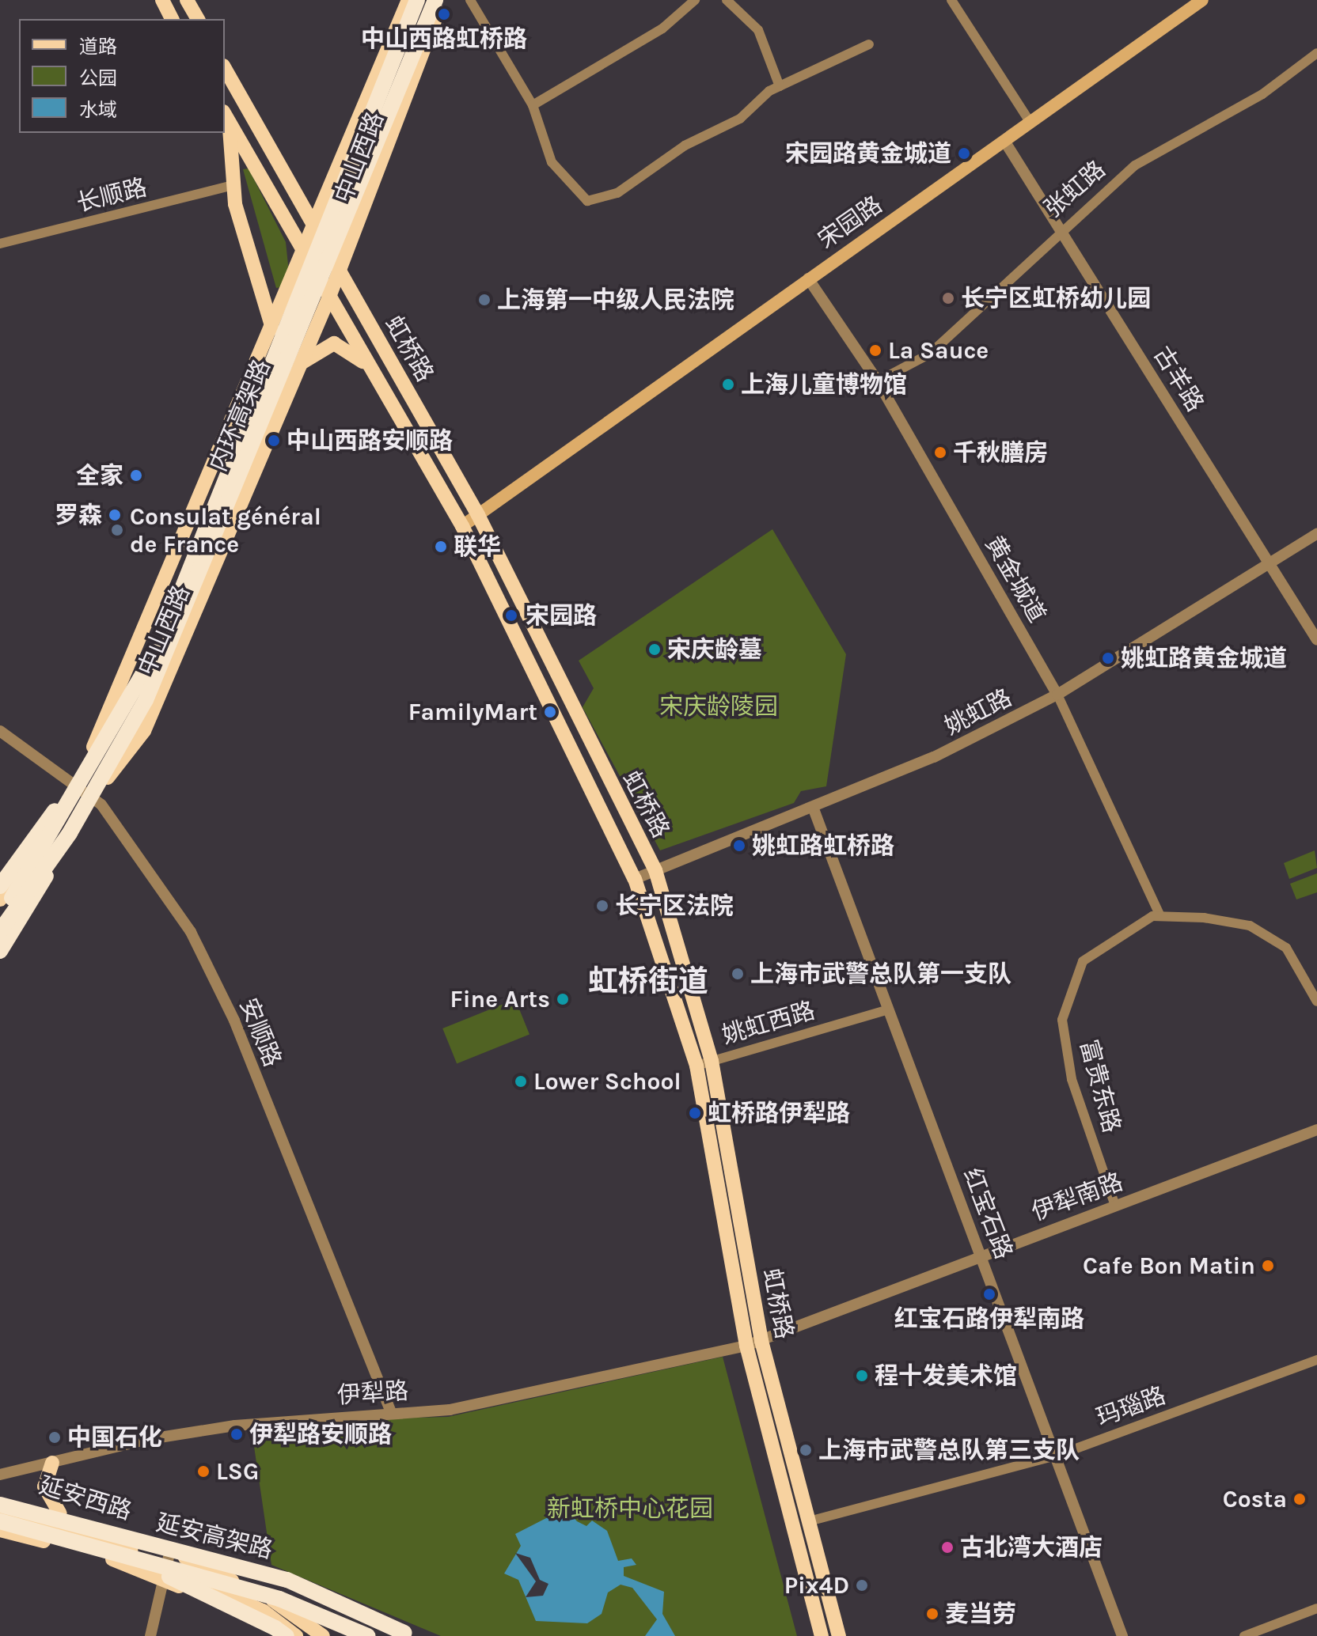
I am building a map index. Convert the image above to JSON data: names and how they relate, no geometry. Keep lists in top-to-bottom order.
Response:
{
  "streets": {
    "highway": ["内环高架路", "延安高架路"],
    "main road": [
      "中山西路",
      "宋园路",
      "虹桥路",
      "延安西路"
    ],
    "street": [
      "张虹路",
      "长顺路",
      "古羊路",
      "黄金城道",
      "姚虹路",
      "姚虹西路",
      "安顺路",
      "富贵东路",
      "伊犁南路",
      "红宝石路",
      "伊犁路",
      "玛瑙路"
    ]
  },
  "crossings": [
    ["中山西路", "虹桥路"],
    ["中山西路", "内环高架路"],
    ["中山西路", "安顺路"],
    ["张虹路", "古羊路"],
    ["张虹路", "黄金城道"],
    ["宋园路", "虹桥路"],
    ["宋园路", "古羊路"],
    ["宋园路", "黄金城道"],
    ["虹桥路", "姚虹路"],
    ["虹桥路", "姚虹西路"],
    ["虹桥路", "伊犁南路"],
    ["虹桥路", "伊犁路"],
    ["虹桥路", "玛瑙路"],
    ["古羊路", "姚虹路"],
    ["黄金城道", "姚虹路"],
    ["黄金城道", "富贵东路"],
    ["姚虹路", "红宝石路"],
    ["姚虹西路", "红宝石路"],
    ["安顺路", "伊犁路"],
    ["富贵东路", "伊犁南路"],
    ["伊犁南路", "红宝石路"],
    ["伊犁南路", "伊犁路"],
    ["红宝石路", "玛瑙路"],
    ["延安西路", "延安高架路"]
  ],
  "districts": ["虹桥街道"],
  "parks": ["宋庆龄陵园", "新虹桥中心花园"],
  "places": [
    "中山西路虹桥路",
    "宋园路黄金城道",
    "长宁区虹桥幼儿园",
    "上海第一中级人民法院",
    "La Sauce",
    "上海儿童博物馆",
    "中山西路安顺路",
    "千秋膳房",
    "全家",
    "罗森",
    "Consulat général de France",
    "联华",
    "宋园路",
    "宋庆龄墓",
    "姚虹路黄金城道",
    "FamilyMart",
    "姚虹路虹桥路",
    "长宁区法院",
    "上海市武警总队第一支队",
    "Fine Arts",
    "Lower School",
    "虹桥路伊犁路",
    "Cafe Bon Matin",
    "红宝石路伊犁南路",
    "程十发美术馆",
    "伊犁路安顺路",
    "中国石化",
    "上海市武警总队第三支队",
    "LSG",
    "Costa",
    "古北湾大酒店",
    "Pix4D",
    "麦当劳"
  ],
  "legend": ["道路", "公园", "水域"]
}
